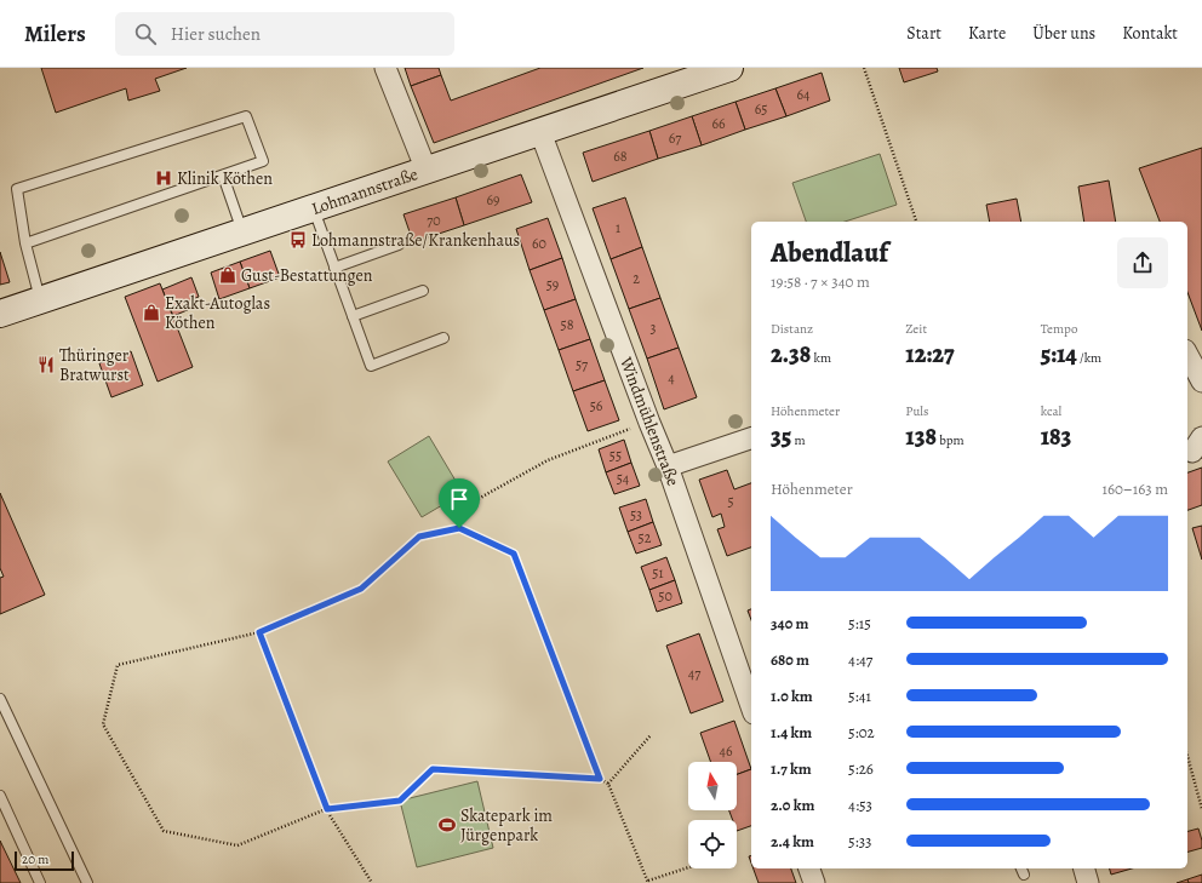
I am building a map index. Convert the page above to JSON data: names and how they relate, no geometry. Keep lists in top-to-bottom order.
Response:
{
  "streets": {
    "main road": ["Lohmannstraße"],
    "street": ["Windmühlenstraße"]
  },
  "crossings": [
    ["Lohmannstraße", "Windmühlenstraße"]
  ],
  "places": {
    "hospital": ["Klinik Köthen"],
    "bus stop": ["Lohmannstraße/Krankenhaus"],
    "shop": ["Gust-Bestattungen", "Exakt-Autoglas Köthen"],
    "restaurant": ["Thüringer Bratwurst"],
    "sports": ["Skatepark im Jürgenpark"]
  },
  "house_numbers": [
    "64",
    "65",
    "66",
    "67",
    "68",
    "69",
    "70",
    "1",
    "60",
    "2",
    "59",
    "58",
    "3",
    "57",
    "4",
    "56",
    "55",
    "54",
    "5",
    "53",
    "52",
    "51",
    "50",
    "47",
    "46"
  ],
  "scale_bar": "20 m",
  "north": "top",
  "page": {
    "header": "Milers",
    "search": "Hier suchen",
    "nav": [
      "Start",
      "Karte",
      "Über uns",
      "Kontakt"
    ],
    "heading": ["Abendlauf", "19:58 · 7 × 340 m"],
    "stats": [
      ["Distanz", "2.38 km"],
      ["Zeit", "12:27"],
      ["Tempo", "5:14 /km"],
      ["Höhenmeter", "35 m"],
      ["Puls", "138 bpm"],
      ["kcal", "183"]
    ],
    "chart": ["Höhenmeter", "160–163 m"],
    "list": [
      {
        "name": "340 m",
        "note": "5:15"
      },
      {
        "name": "680 m",
        "note": "4:47"
      },
      {
        "name": "1.0 km",
        "note": "5:41"
      },
      {
        "name": "1.4 km",
        "note": "5:02"
      },
      {
        "name": "1.7 km",
        "note": "5:26"
      },
      {
        "name": "2.0 km",
        "note": "4:53"
      },
      {
        "name": "2.4 km",
        "note": "5:33"
      }
    ],
    "scale": "20 m"
  }
}
